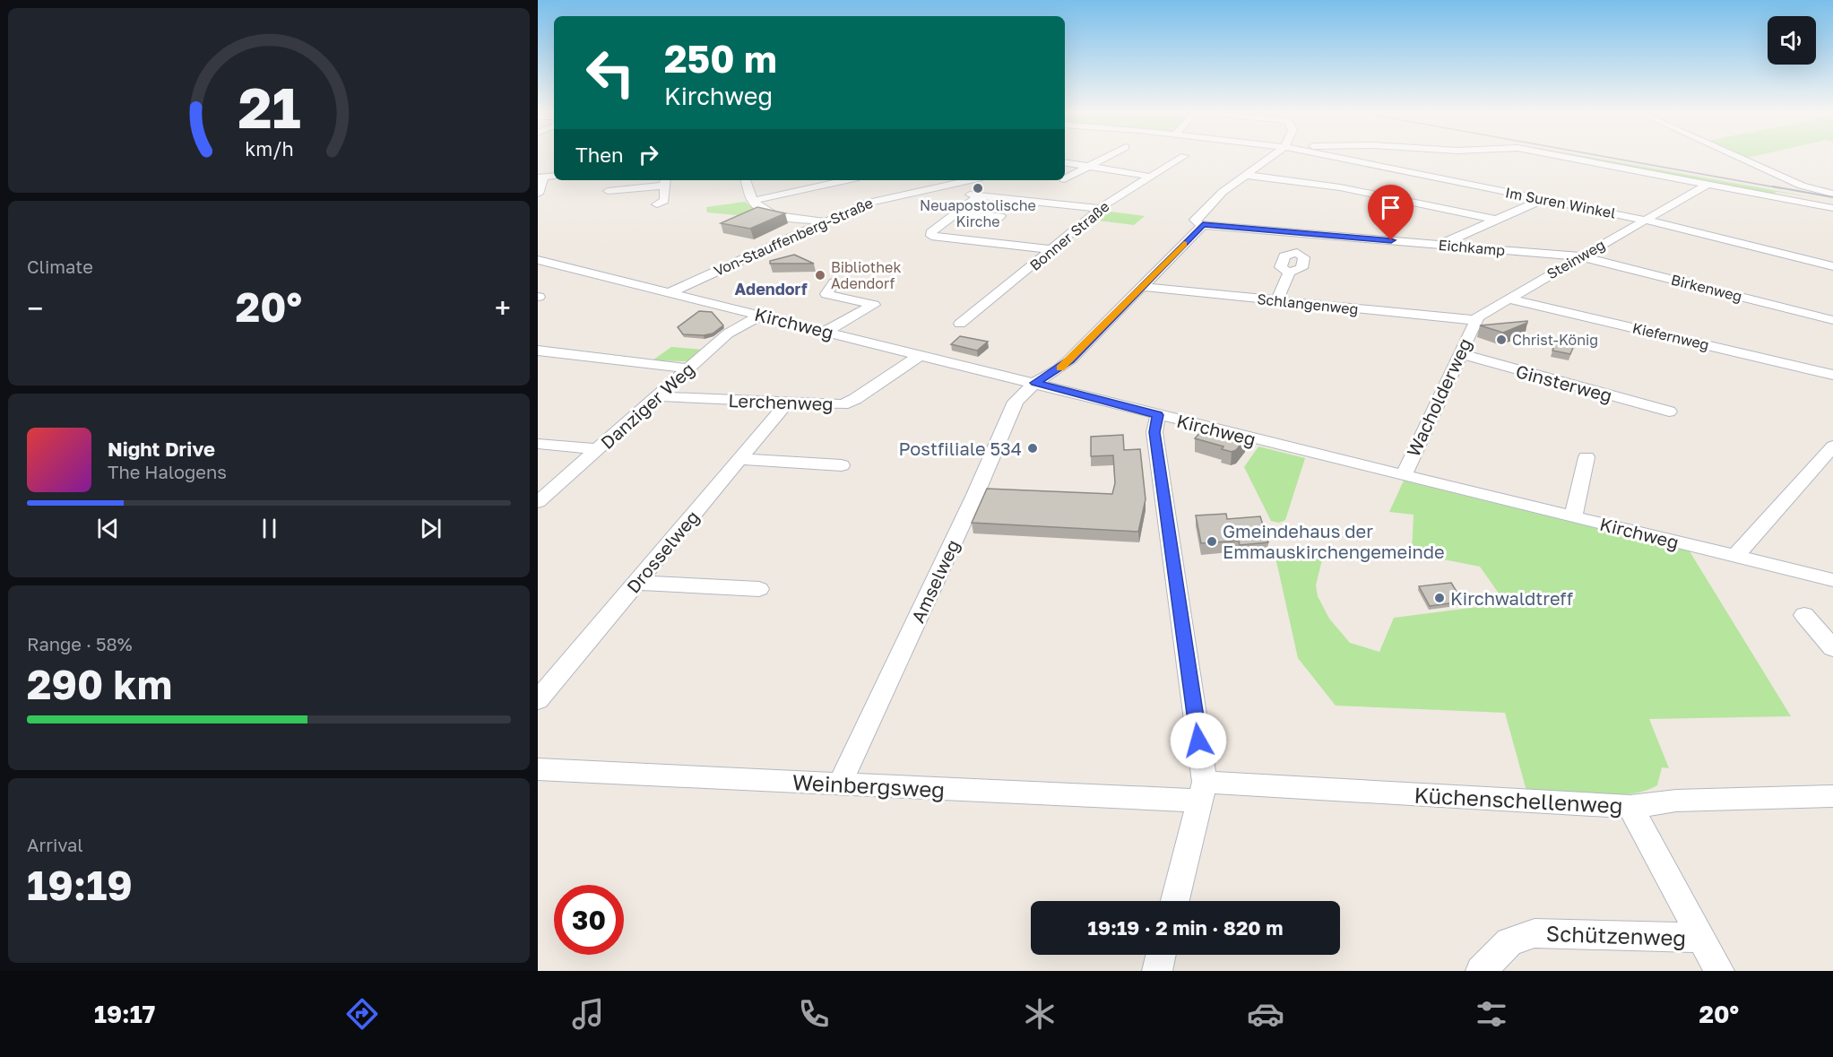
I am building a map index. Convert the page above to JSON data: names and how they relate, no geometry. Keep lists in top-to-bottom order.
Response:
{
  "streets": {
    "street": [
      "Im Suren Winkel",
      "Bonner Straße",
      "Von-Stauffenberg-Straße",
      "Eichkamp",
      "Steinweg",
      "Birkenweg",
      "Schlangenweg",
      "Kirchweg",
      "Kiefernweg",
      "Ginsterweg",
      "Wacholderweg",
      "Lerchenweg",
      "Danziger Weg",
      "Drosselweg",
      "Amselweg",
      "Weinbergsweg",
      "Küchenschellenweg",
      "Schützenweg"
    ]
  },
  "crossings": [
    ["Im Suren Winkel", "Steinweg"],
    ["Von-Stauffenberg-Straße", "Kirchweg"],
    ["Eichkamp", "Steinweg"],
    ["Eichkamp", "Birkenweg"],
    ["Eichkamp", "Amselweg"],
    ["Steinweg", "Birkenweg"],
    ["Steinweg", "Schlangenweg"],
    ["Steinweg", "Kiefernweg"],
    ["Steinweg", "Wacholderweg"],
    ["Schlangenweg", "Wacholderweg"],
    ["Schlangenweg", "Amselweg"],
    ["Kirchweg", "Wacholderweg"],
    ["Kirchweg", "Lerchenweg"],
    ["Kirchweg", "Danziger Weg"],
    ["Kirchweg", "Amselweg"],
    ["Ginsterweg", "Wacholderweg"],
    ["Lerchenweg", "Danziger Weg"],
    ["Lerchenweg", "Drosselweg"],
    ["Amselweg", "Weinbergsweg"],
    ["Weinbergsweg", "Küchenschellenweg"]
  ],
  "districts": ["Adendorf"],
  "places": [
    "Neuapostolische Kirche",
    "Bibliothek Adendorf",
    "Christ-König",
    "Postfiliale 534",
    "Gmeindehaus der Emmauskirchengemeinde",
    "Kirchwaldtreff"
  ],
  "page": {
    "turn": ["250 m", "Kirchweg"],
    "then": "Then",
    "tile": [
      "Climate",
      ["Range · 58%", "290 km"],
      ["Arrival", "19:19"]
    ],
    "heat": ["−", "20°", "+"],
    "song": ["Night Drive", "The Halogens"],
    "limit": "30",
    "trip": "19:19 · 2 min · 820 m",
    "tabs": ["19:17", "20°"],
    "gauge": ["21", "km/h"]
  }
}
